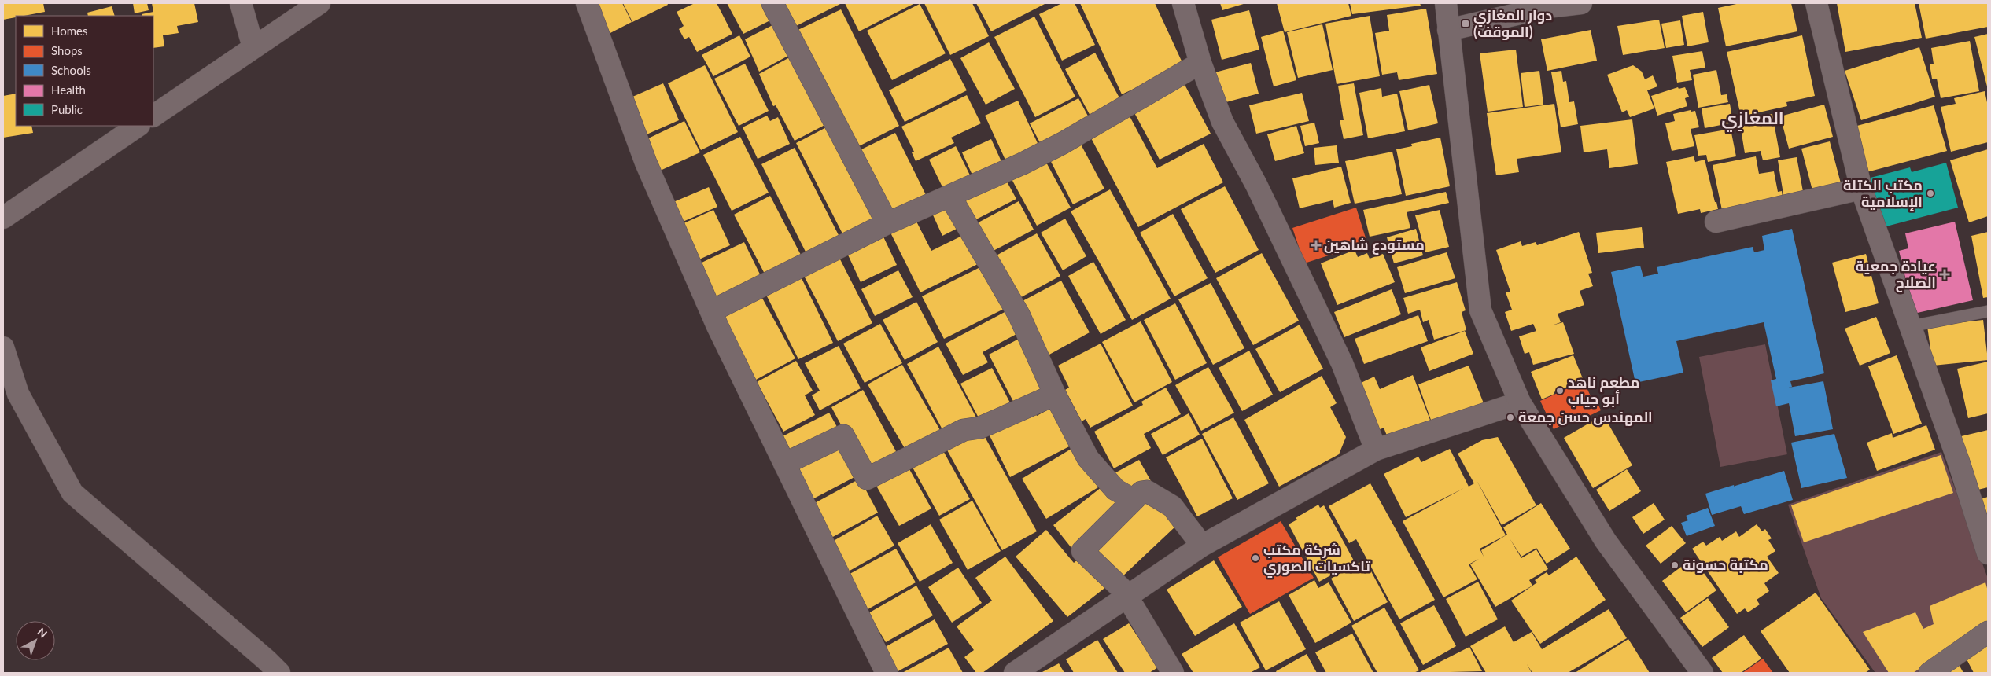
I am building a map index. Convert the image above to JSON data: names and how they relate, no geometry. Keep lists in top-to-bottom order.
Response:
{
  "districts": ["المغازِي"],
  "places": {
    "transit": ["دوار المغازي (الموقف)"],
    "other": [
      "مكتب الكتلة الإسلامية",
      "مطعم ناهد أبو جياب",
      "المهندس حسن جمعة",
      "شركة مكتب تاكسيات الصوري",
      "مكتبة حسونة"
    ],
    "health": ["مستودع شاهين", "عيادة جمعية الصلاح"]
  },
  "legend": [
    "Homes",
    "Shops",
    "Schools",
    "Health",
    "Public"
  ],
  "north": "top right"
}
